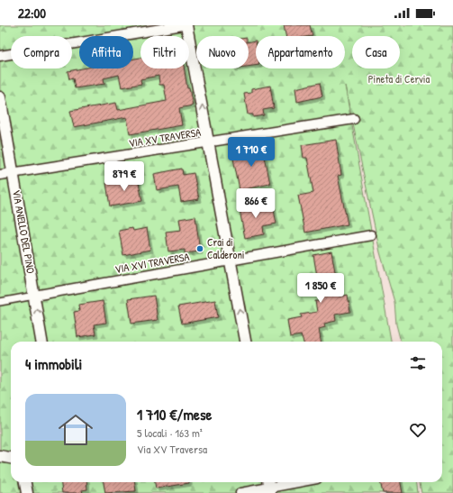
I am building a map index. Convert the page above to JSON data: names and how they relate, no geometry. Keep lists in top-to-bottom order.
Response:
{
  "streets": {
    "street": ["VIA XV TRAVERSA", "VIA ANELLO DEL PINO", "VIA XVI TRAVERSA"]
  },
  "crossings": [
    ["VIA XV TRAVERSA", "VIA ANELLO DEL PINO"],
    ["VIA ANELLO DEL PINO", "VIA XVI TRAVERSA"]
  ],
  "parks": ["Pineta di Cervia"],
  "places": ["Crai di Calderoni"],
  "page": {
    "status": "22:00",
    "chip": [
      "Compra",
      "Affitta",
      "Filtri",
      "Nuovo",
      "Appartamento",
      "Casa"
    ],
    "price": [
      "1 710 €",
      "879 €",
      "866 €",
      "1 850 €"
    ],
    "heading": "4 immobili",
    "list": [
      {
        "name": "1 710 €/mese",
        "note": "5 locali · 163 m² · Via XV Traversa"
      }
    ]
  }
}
